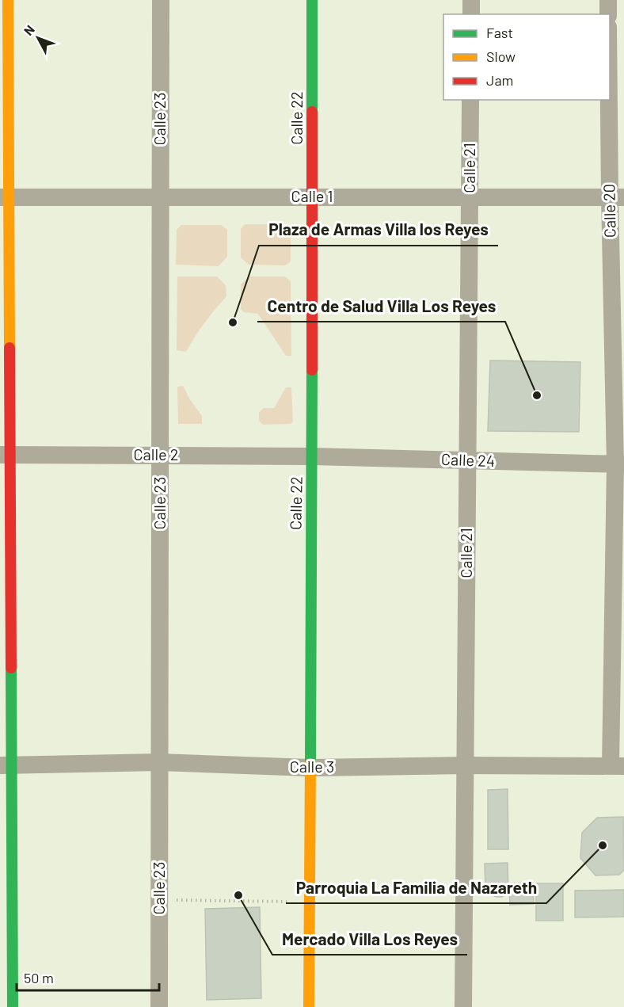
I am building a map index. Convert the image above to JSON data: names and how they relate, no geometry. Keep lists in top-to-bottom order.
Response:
{
  "streets": {
    "street": [
      "Calle 22",
      "Calle 23",
      "Calle 21",
      "Calle 1",
      "Calle 20",
      "Calle 2",
      "Calle 24",
      "Calle 3"
    ]
  },
  "crossings": [
    ["Calle 22", "Calle 1"],
    ["Calle 22", "Calle 2"],
    ["Calle 22", "Calle 24"],
    ["Calle 22", "Calle 3"],
    ["Calle 23", "Calle 1"],
    ["Calle 23", "Calle 2"],
    ["Calle 23", "Calle 3"],
    ["Calle 21", "Calle 1"],
    ["Calle 21", "Calle 24"],
    ["Calle 21", "Calle 3"],
    ["Calle 1", "Calle 20"],
    ["Calle 20", "Calle 24"],
    ["Calle 20", "Calle 3"],
    ["Calle 2", "Calle 24"]
  ],
  "places": [
    "Plaza de Armas Villa los Reyes",
    "Centro de Salud Villa Los Reyes",
    "Parroquia La Familia de Nazareth",
    "Mercado Villa Los Reyes"
  ],
  "legend": ["Fast", "Slow", "Jam"],
  "scale_bar": "50 m",
  "north": "top left"
}
